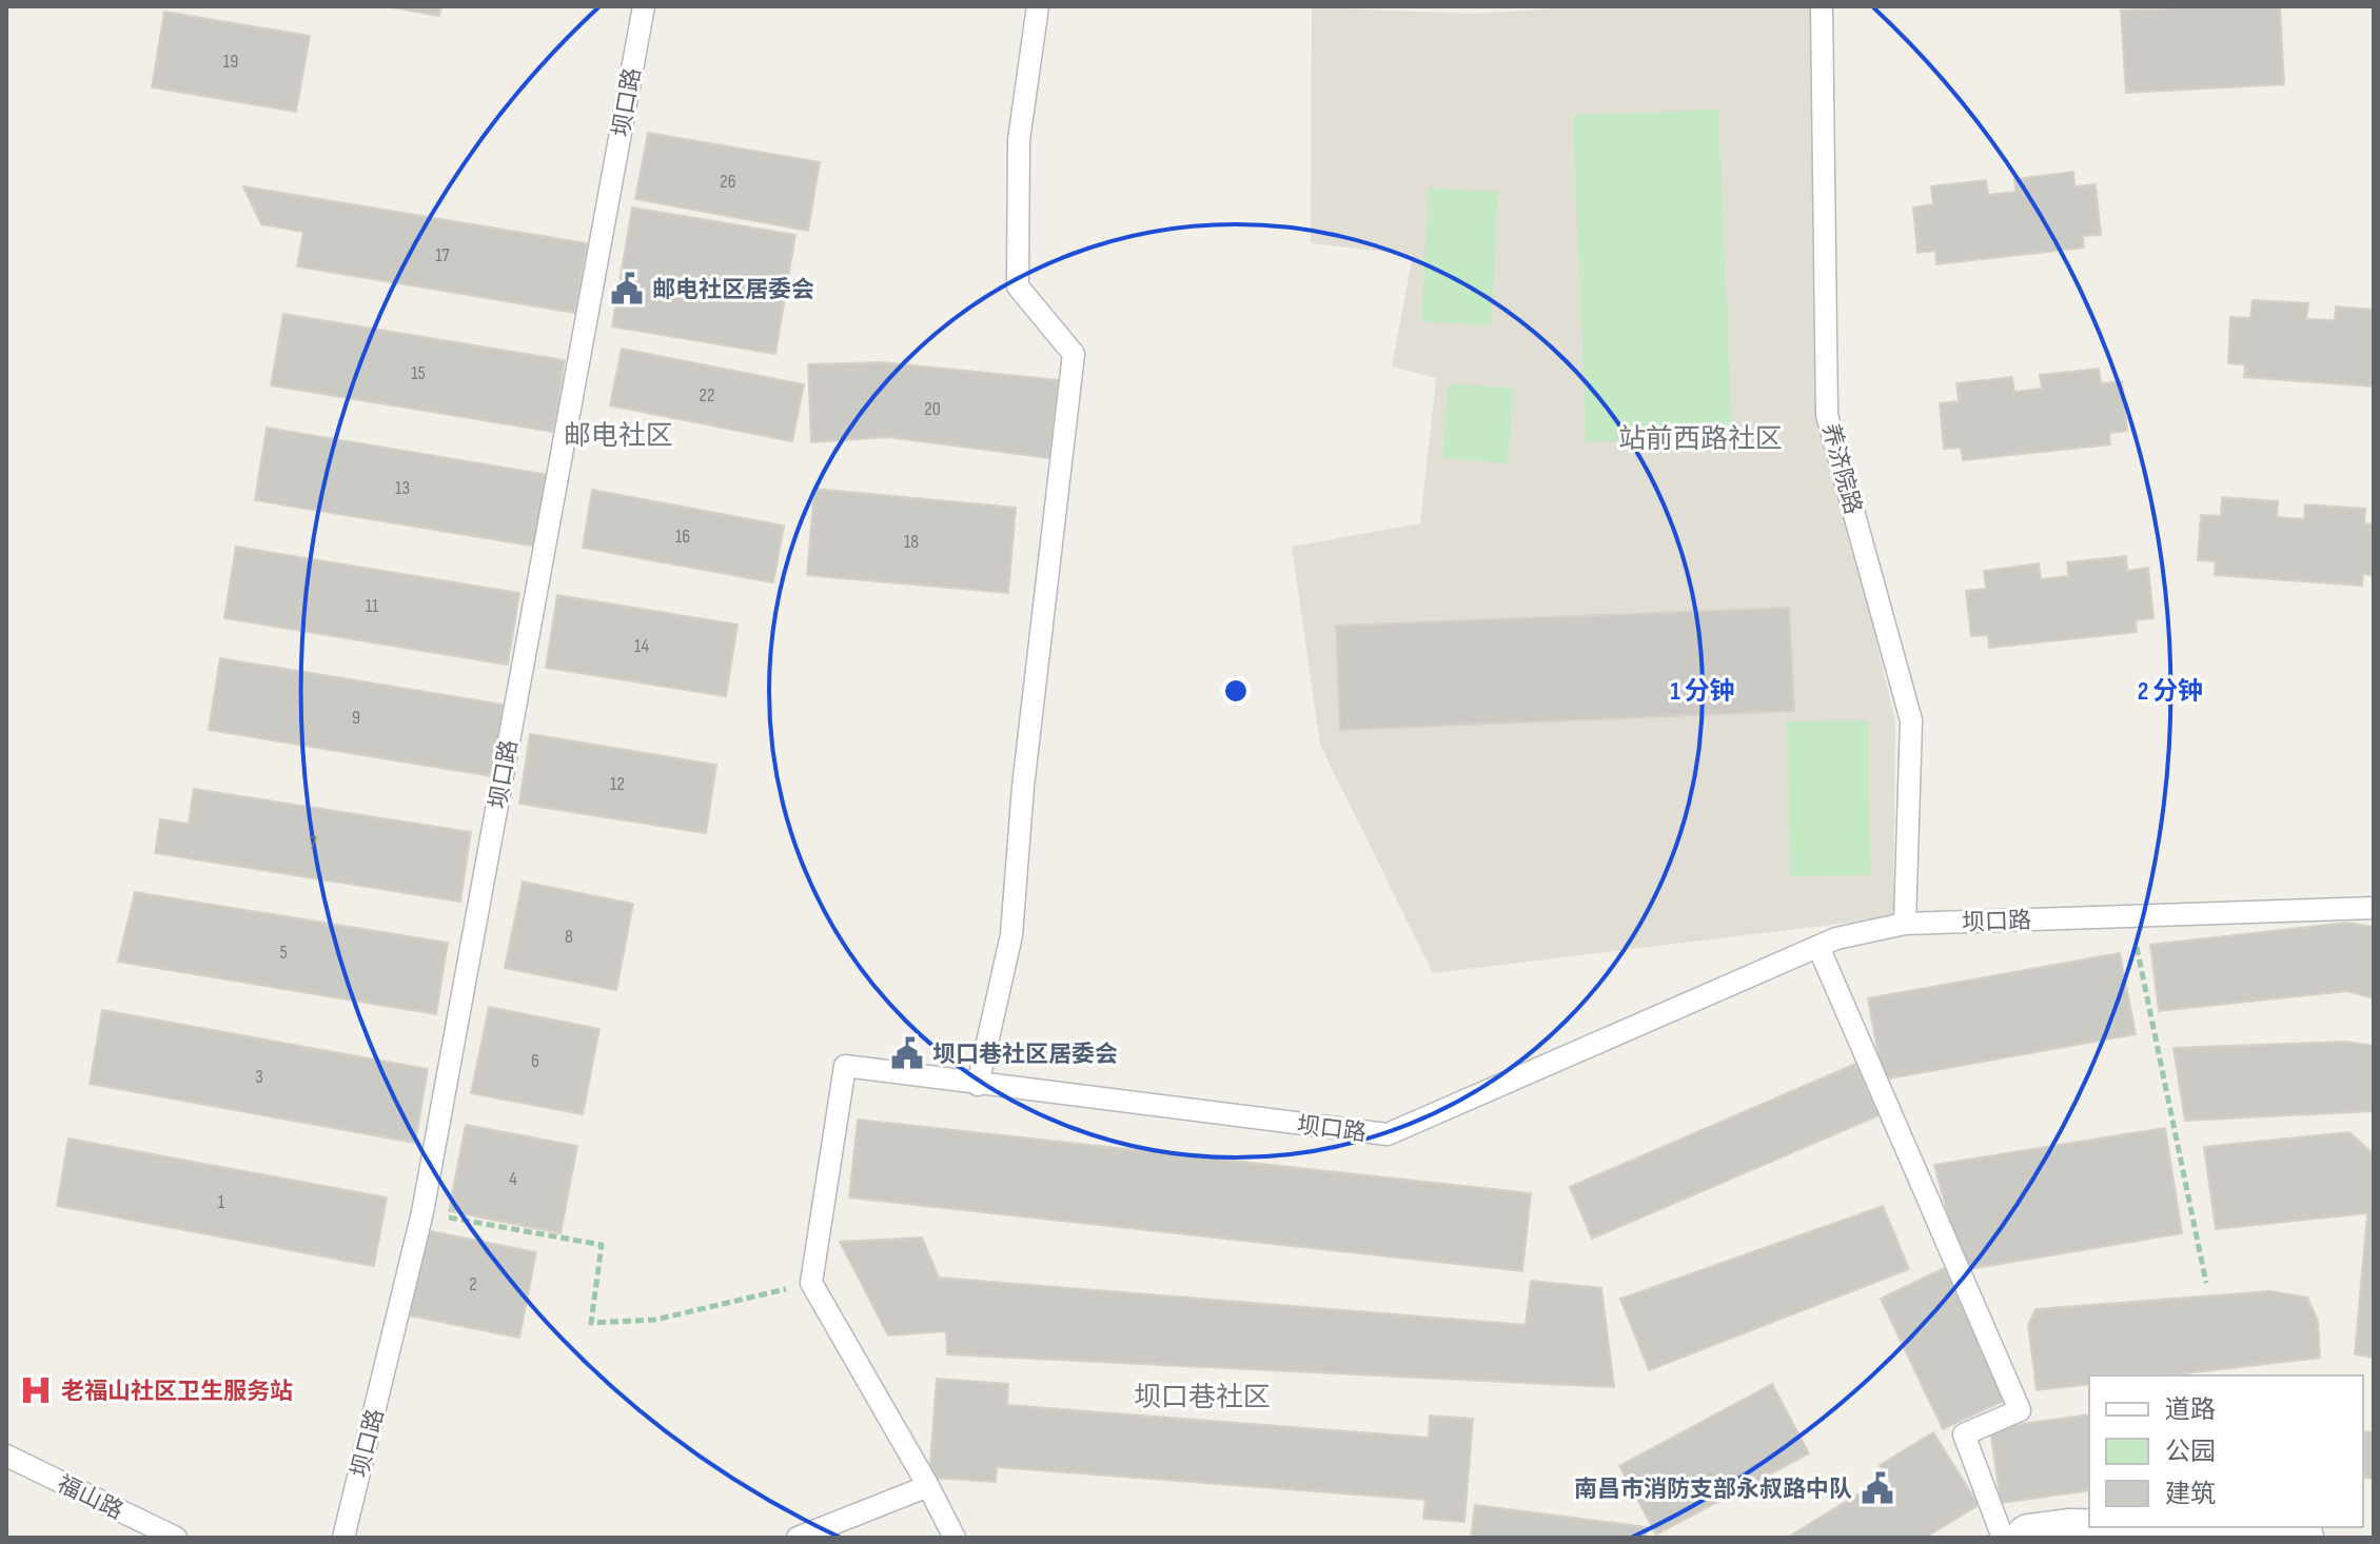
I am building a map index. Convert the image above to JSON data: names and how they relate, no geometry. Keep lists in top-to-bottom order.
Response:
{
  "streets": {
    "lane": ["坝口路", "养济院路", "福山路"]
  },
  "crossings": [
    ["坝口路", "养济院路"]
  ],
  "districts": ["邮电社区", "站前西路社区", "坝口巷社区"],
  "places": {
    "public building": ["邮电社区居委会", "坝口巷社区居委会", "南昌市消防支部永叔路中队"],
    "hospital": ["老福山社区卫生服务站"]
  },
  "house_numbers": [
    "19",
    "26",
    "17",
    "15",
    "22",
    "20",
    "13",
    "16",
    "18",
    "11",
    "14",
    "9",
    "12",
    "7",
    "8",
    "5",
    "6",
    "3",
    "4",
    "1",
    "2"
  ],
  "legend": ["道路", "公园", "建筑"],
  "rings": ["1 分钟", "2 分钟"]
}
